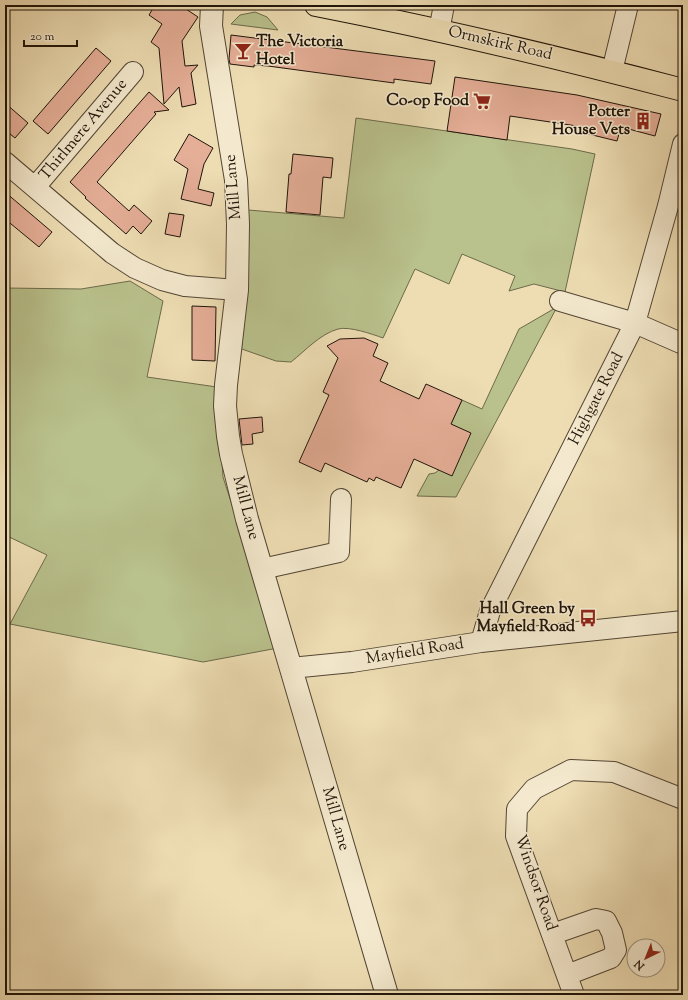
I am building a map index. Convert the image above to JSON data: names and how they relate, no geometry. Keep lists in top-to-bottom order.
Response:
{
  "streets": {
    "main road": ["Ormskirk Road"],
    "street": [
      "Thirlmere Avenue",
      "Mill Lane",
      "Highgate Road",
      "Mayfield Road",
      "Windsor Road"
    ]
  },
  "crossings": [
    ["Mill Lane", "Mayfield Road"],
    ["Highgate Road", "Mayfield Road"]
  ],
  "places": {
    "bar": ["The Victoria Hotel"],
    "supermarket": ["Co-op Food"],
    "building": ["Potter House Vets"],
    "bus stop": ["Hall Green by Mayfield Road"]
  },
  "scale_bar": "20 m",
  "north": "bottom left"
}
